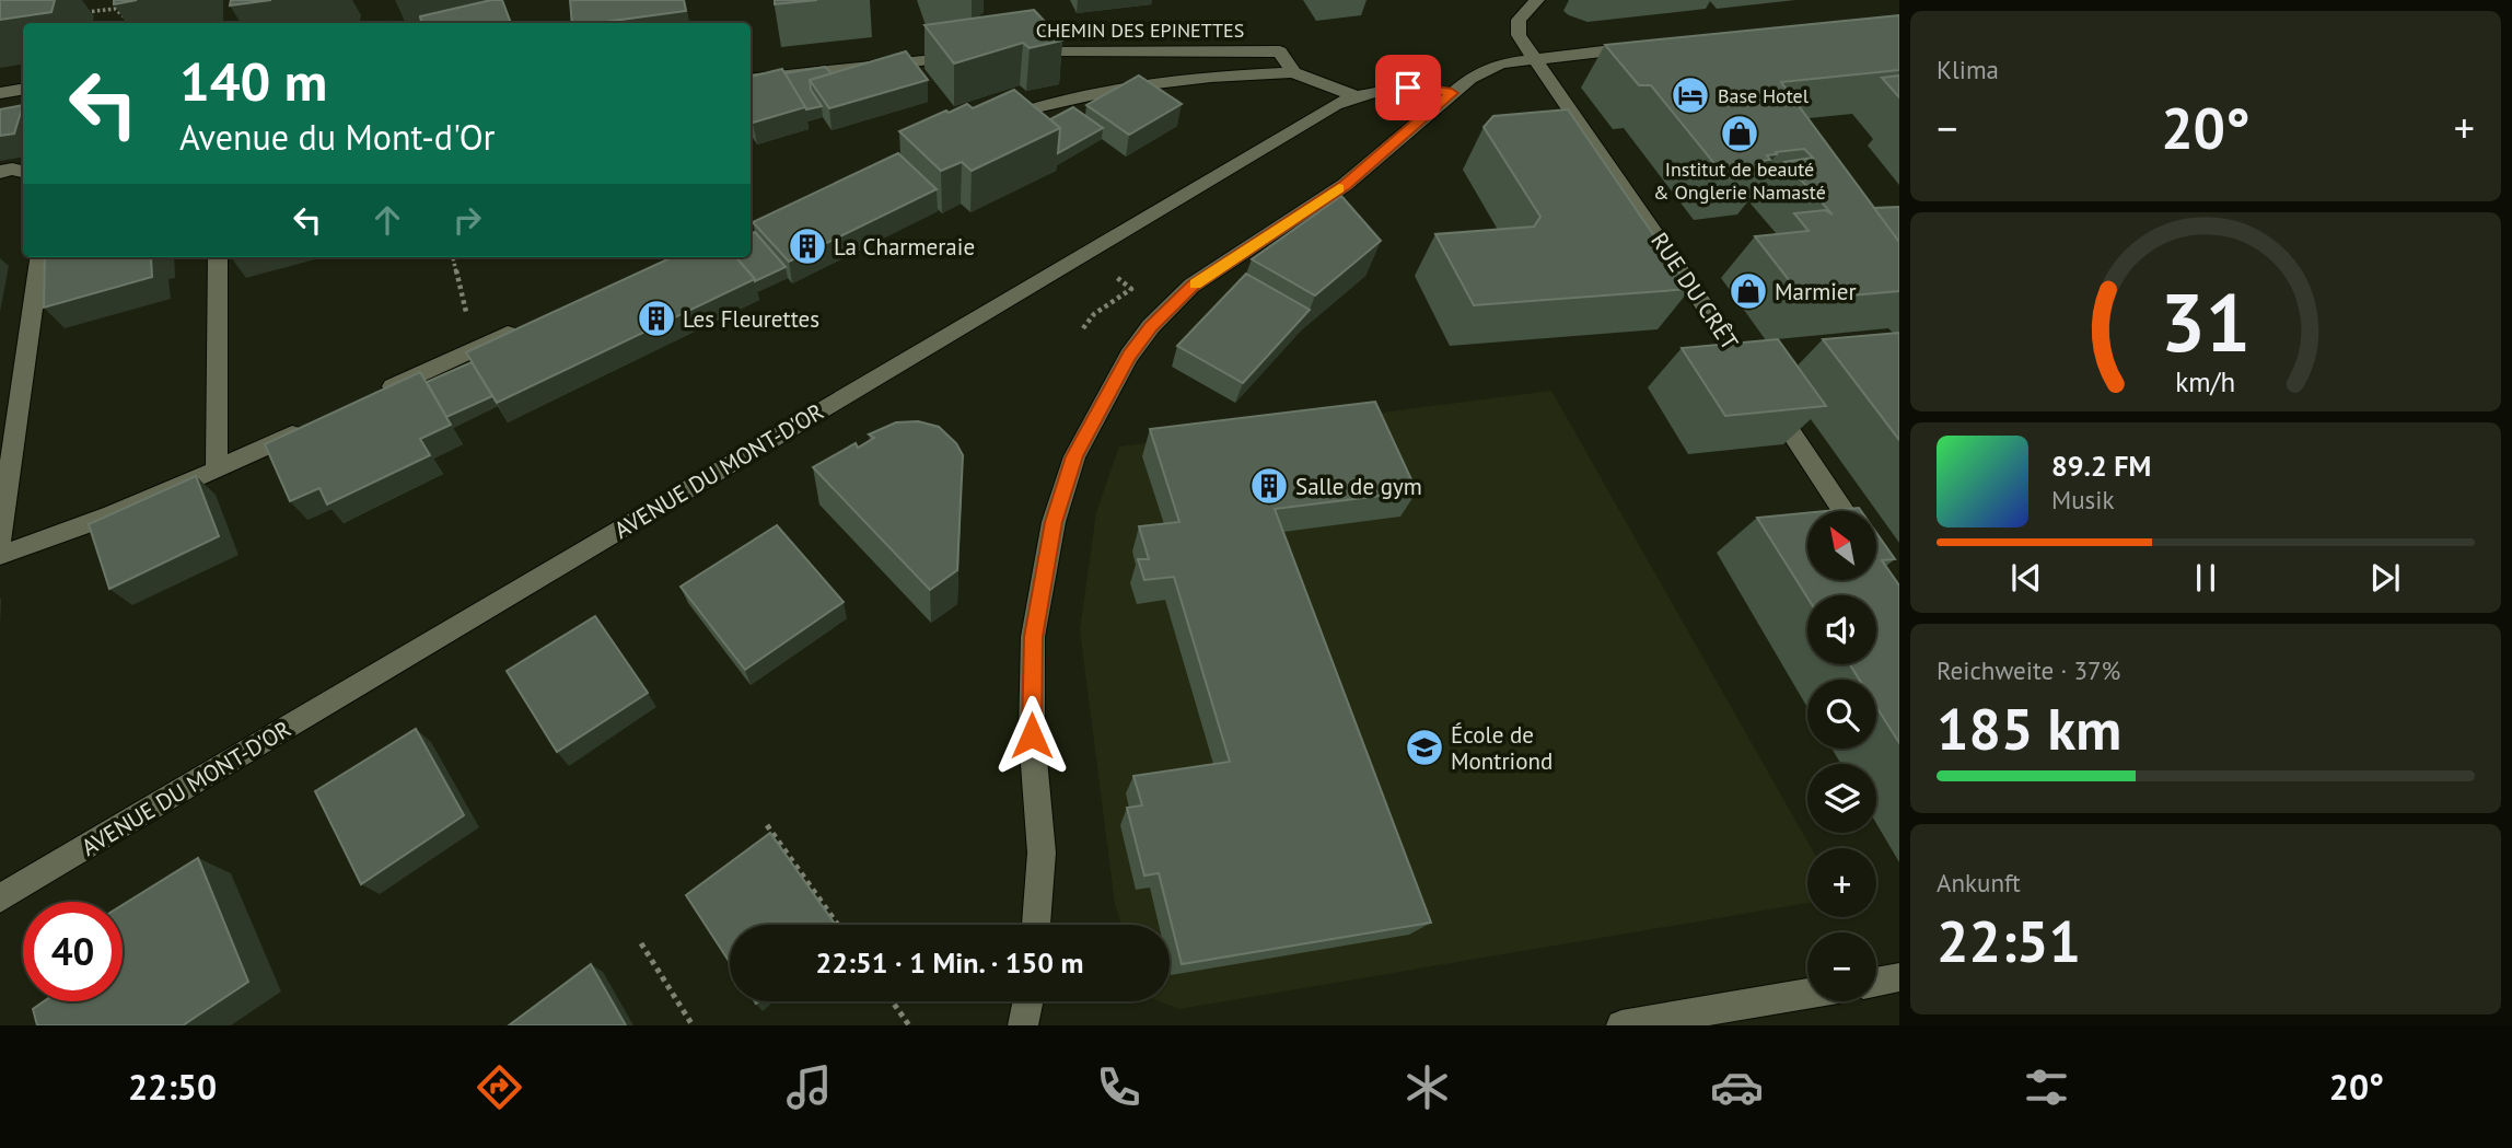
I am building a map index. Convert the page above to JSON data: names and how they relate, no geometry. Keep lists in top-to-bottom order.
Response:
{
  "streets": {
    "street": ["CHEMIN DES EPINETTES", "RUE DU CRÊT", "AVENUE DU MONT-D'OR"]
  },
  "places": {
    "hotel": ["Base Hotel"],
    "shop": ["Institut de beauté & Onglerie Namasté", "Marmier"],
    "building": ["La Charmeraie", "Les Fleurettes", "Salle de gym"],
    "school or university": ["École de Montriond"]
  },
  "north": "top left",
  "page": {
    "tile": [
      "Klima",
      ["Reichweite · 37%", "185 km"],
      ["Ankunft", "22:51"]
    ],
    "turn": ["140 m", "Avenue du Mont-d'Or"],
    "heat": ["−", "20°", "+"],
    "song": ["89.2 FM", "Musik"],
    "map_buttons": ["+", "−"],
    "limit": "40",
    "trip": "22:51 · 1 Min. · 150 m",
    "tabs": ["22:50", "20°"],
    "gauge": ["31", "km/h"]
  }
}
